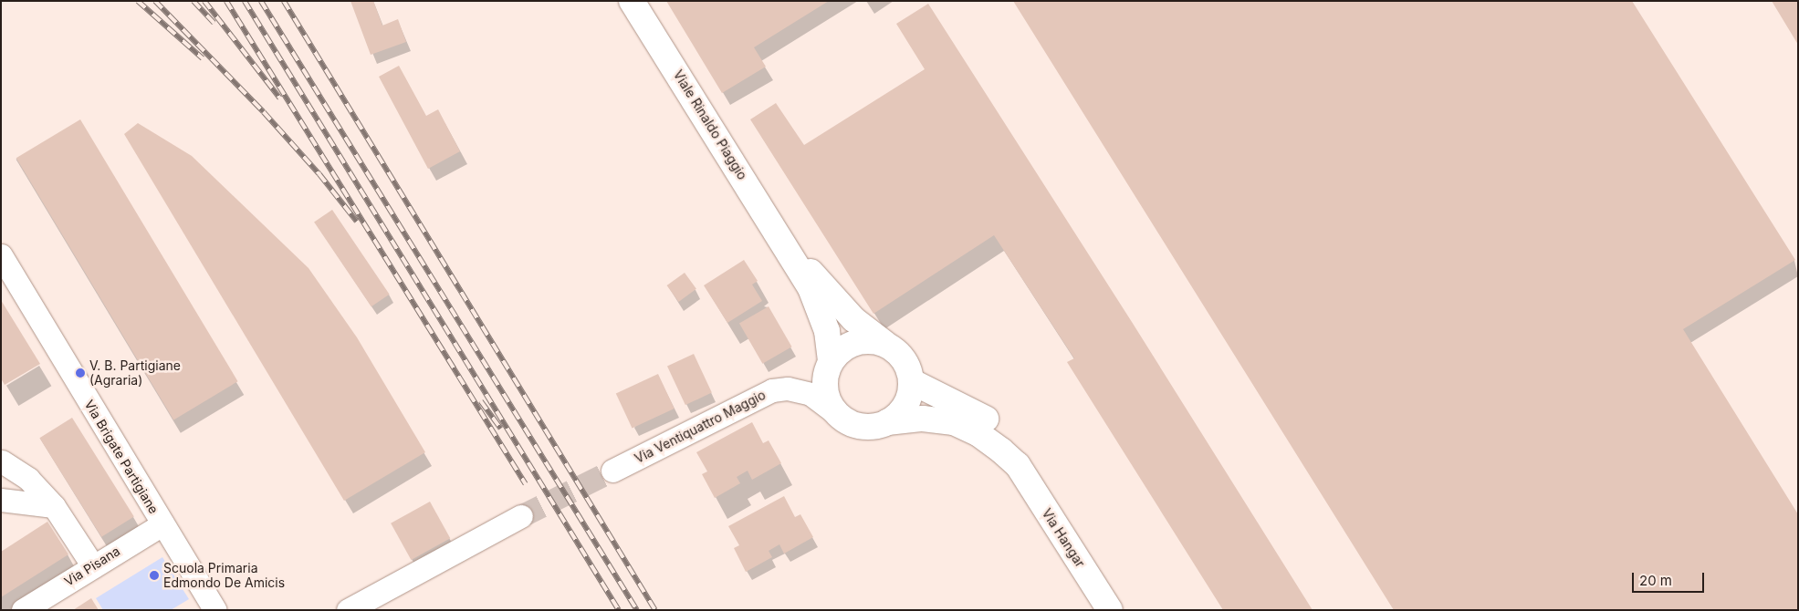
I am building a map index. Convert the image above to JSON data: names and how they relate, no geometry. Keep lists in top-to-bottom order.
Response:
{
  "streets": {
    "street": [
      "Viale Rinaldo Piaggio",
      "Via Ventiquattro Maggio",
      "Via Brigate Partigiane",
      "Via Hangar",
      "Via Pisana"
    ]
  },
  "crossings": [
    ["Viale Rinaldo Piaggio", "Via Ventiquattro Maggio"],
    ["Viale Rinaldo Piaggio", "Via Hangar"],
    ["Via Ventiquattro Maggio", "Via Hangar"],
    ["Via Brigate Partigiane", "Via Pisana"]
  ],
  "places": ["V. B. Partigiane (Agraria)", "Scuola Primaria Edmondo De Amicis"],
  "scale_bar": "20 m"
}
